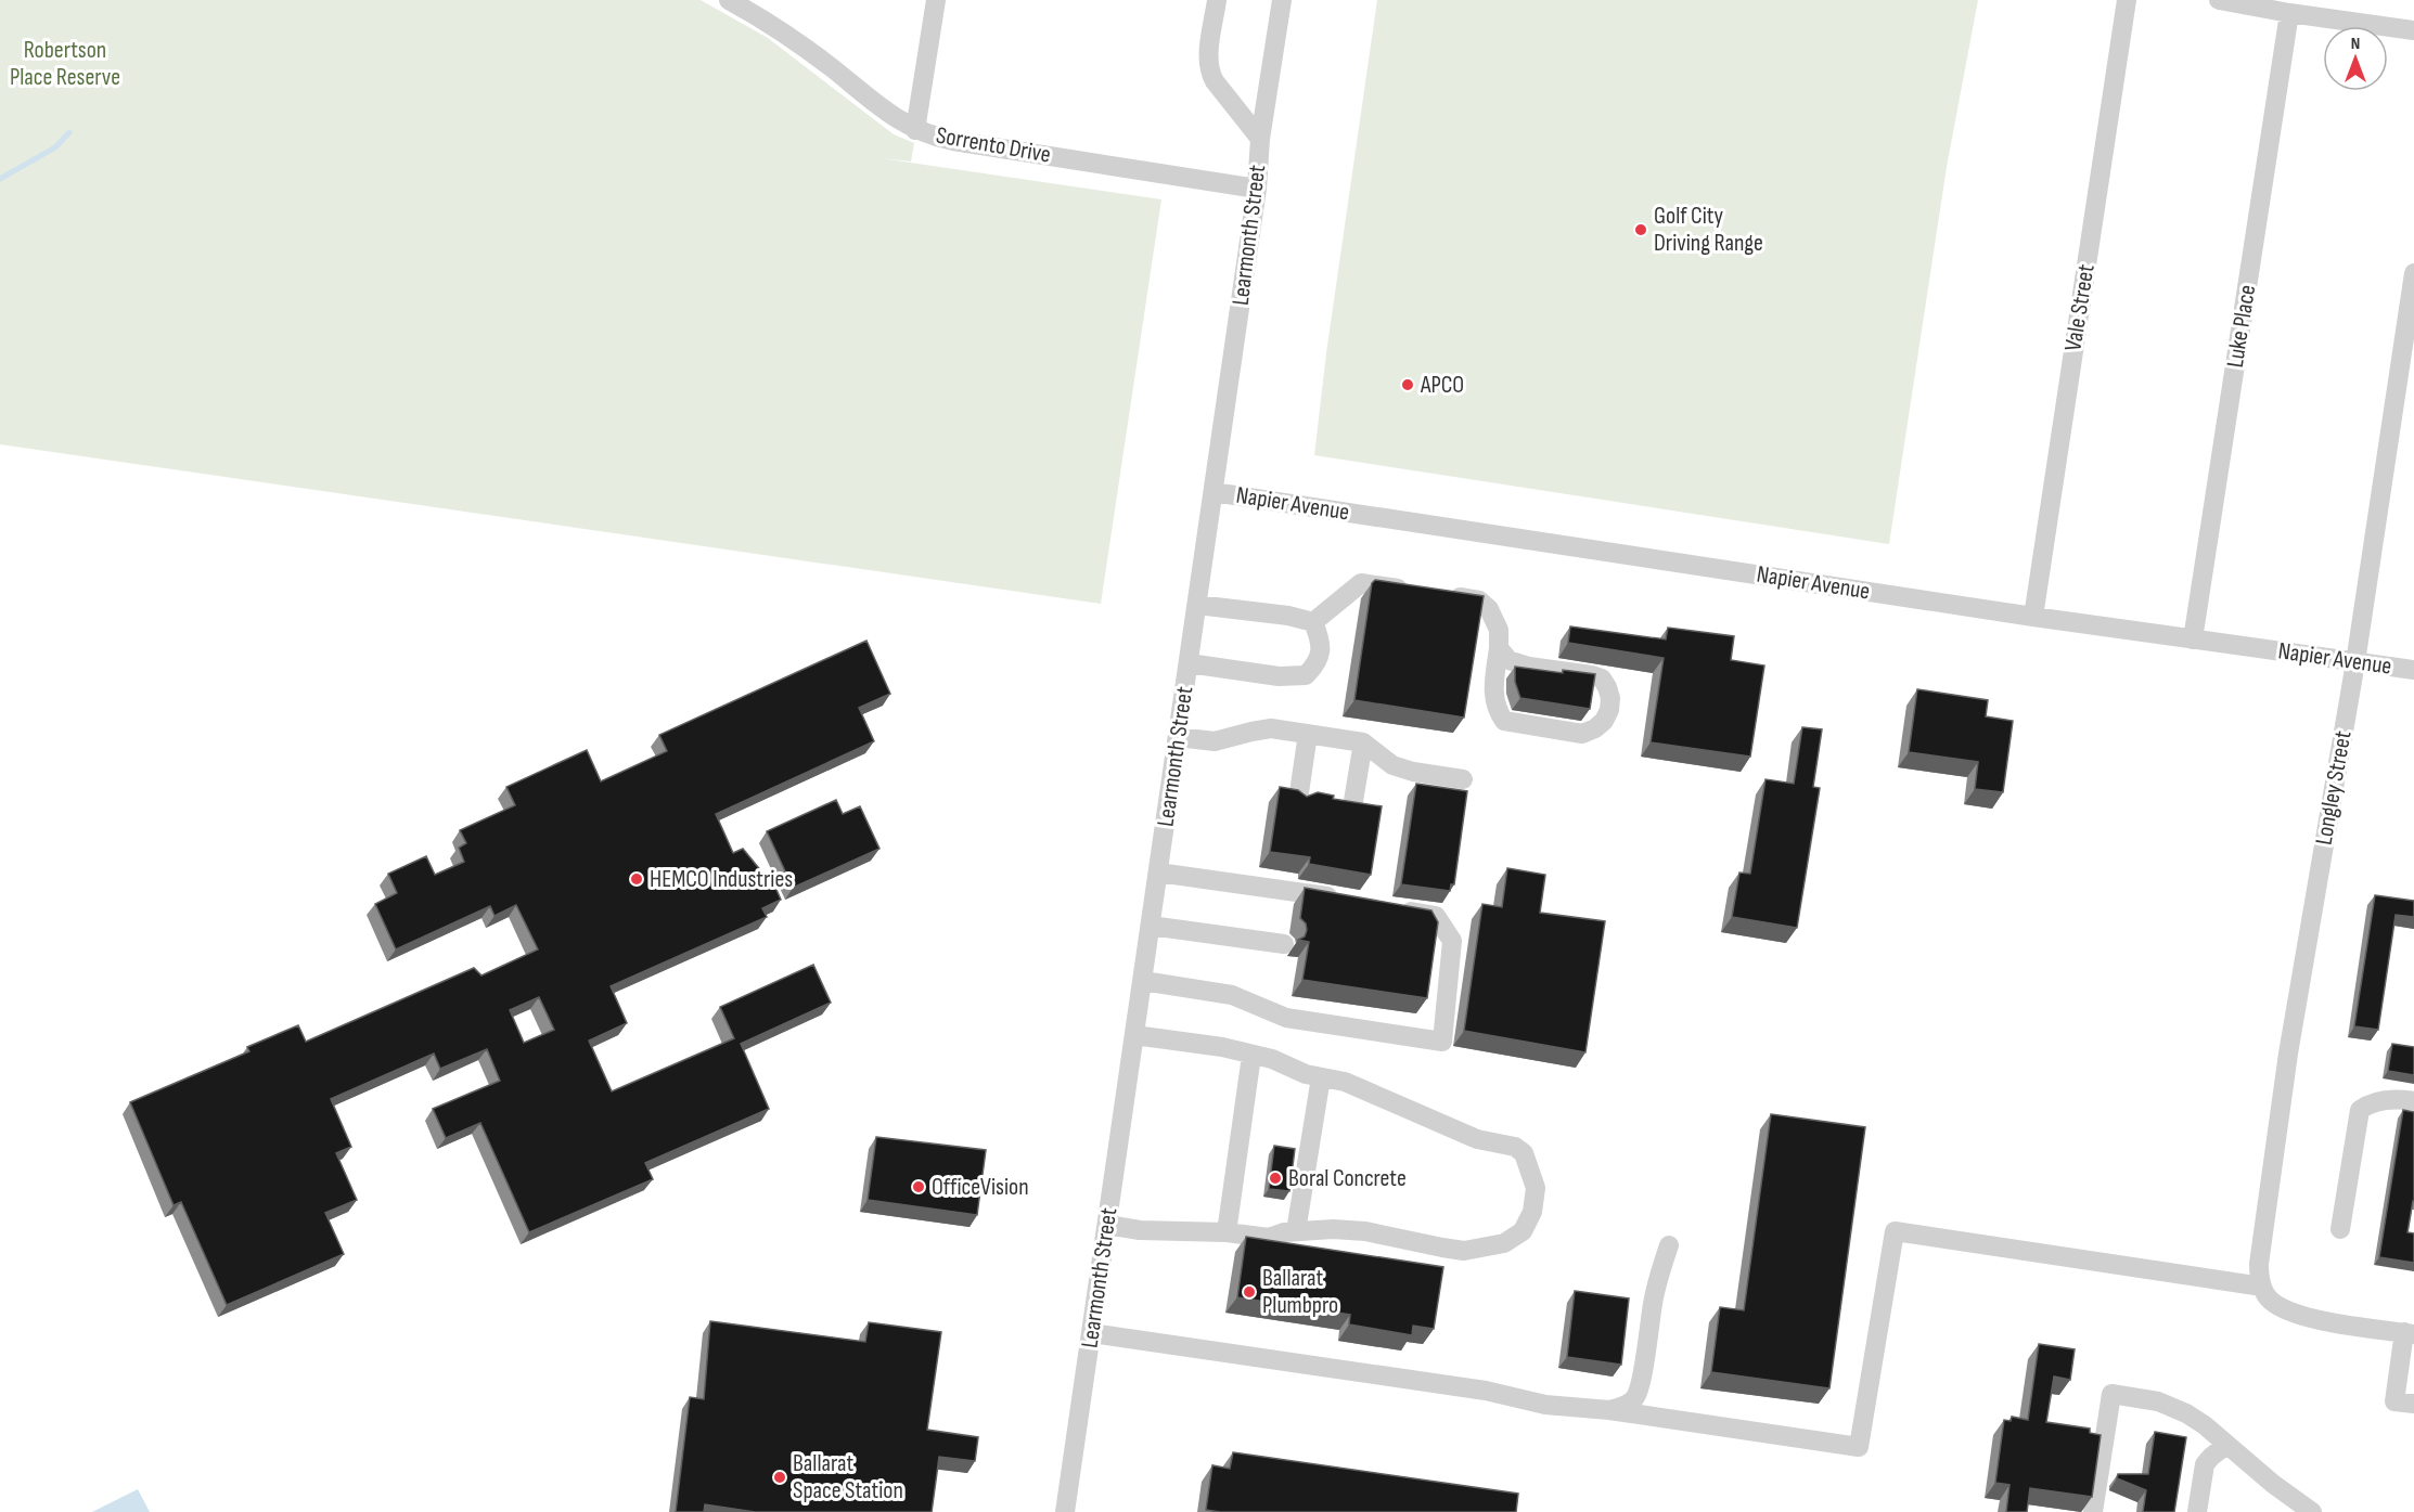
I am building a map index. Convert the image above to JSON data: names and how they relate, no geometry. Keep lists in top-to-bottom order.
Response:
{
  "streets": {
    "street": [
      "Sorrento Drive",
      "Learmonth Street",
      "Vale Street",
      "Luke Place",
      "Napier Avenue",
      "Longley Street"
    ]
  },
  "crossings": [
    ["Sorrento Drive", "Learmonth Street"],
    ["Learmonth Street", "Napier Avenue"],
    ["Vale Street", "Napier Avenue"],
    ["Luke Place", "Napier Avenue"],
    ["Napier Avenue", "Longley Street"]
  ],
  "parks": ["Robertson Place Reserve"],
  "places": [
    "Golf City Driving Range",
    "APCO",
    "HEMCO Industries",
    "Boral Concrete",
    "OfficeVision",
    "Ballarat Plumbpro",
    "Ballarat Space Station"
  ],
  "north": "top"
}
